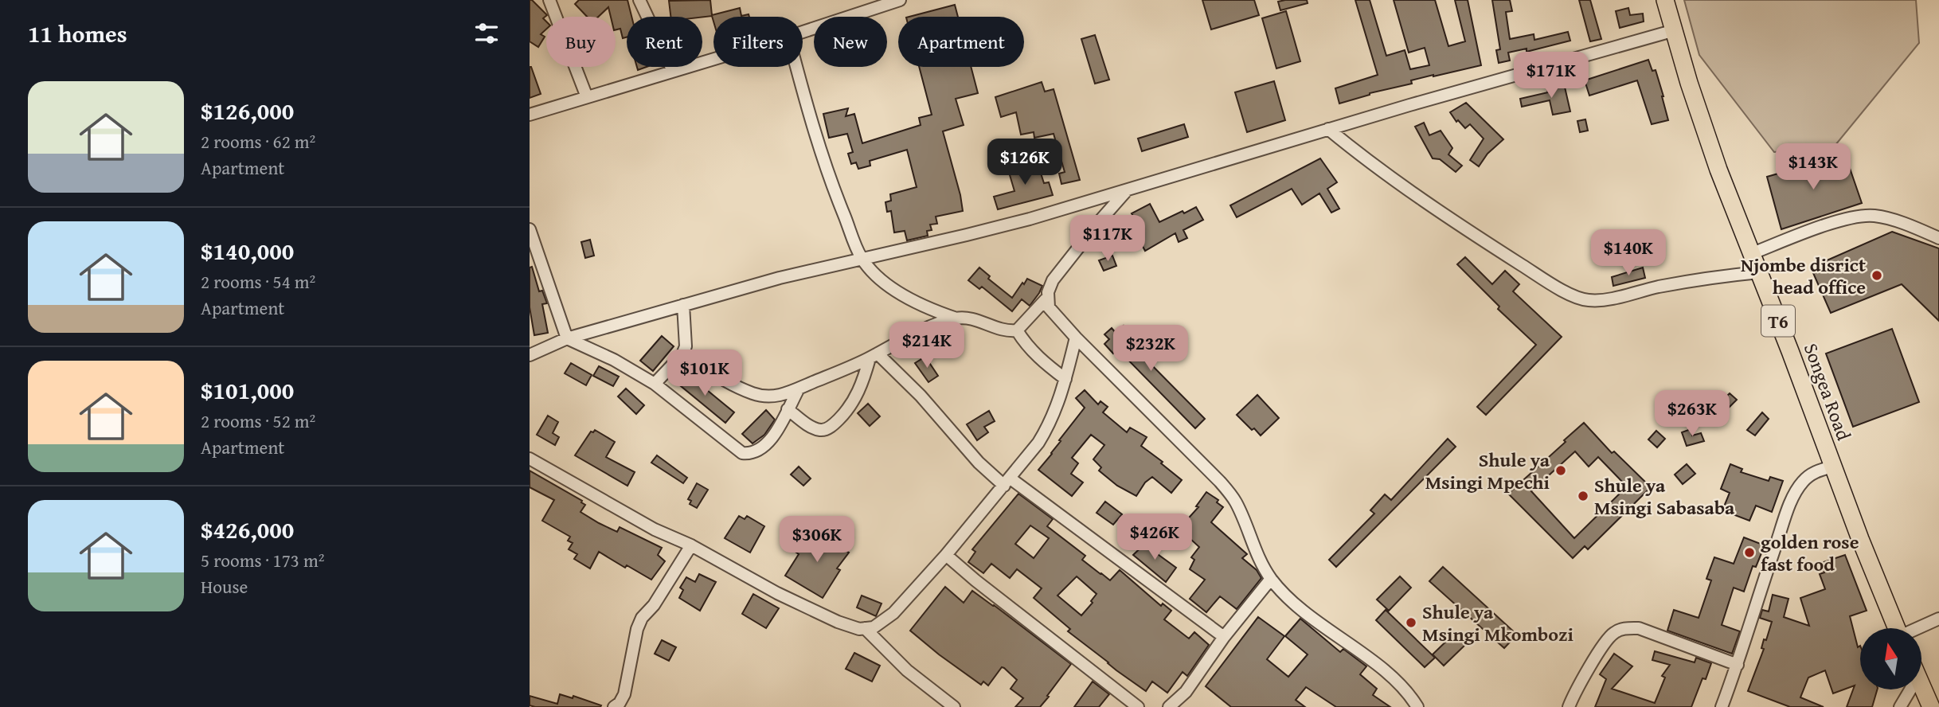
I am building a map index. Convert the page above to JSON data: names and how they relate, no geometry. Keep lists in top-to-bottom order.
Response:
{
  "streets": {
    "highway": ["T6", "Songea Road"]
  },
  "places": [
    "Njombe disrict head office",
    "Shule ya Msingi Mpechi",
    "Shule ya Msingi Sabasaba",
    "golden rose fast food",
    "Shule ya Msingi Mkombozi"
  ],
  "north": "top",
  "page": {
    "heading": "11 homes",
    "chip": [
      "Buy",
      "Rent",
      "Filters",
      "New",
      "Apartment"
    ],
    "price": [
      "$171K",
      "$126K",
      "$143K",
      "$117K",
      "$140K",
      "$214K",
      "$232K",
      "$101K",
      "$263K",
      "$426K",
      "$306K"
    ],
    "list": [
      {
        "name": "$126,000",
        "note": "2 rooms · 62 m² · Apartment"
      },
      {
        "name": "$140,000",
        "note": "2 rooms · 54 m² · Apartment"
      },
      {
        "name": "$101,000",
        "note": "2 rooms · 52 m² · Apartment"
      },
      {
        "name": "$426,000",
        "note": "5 rooms · 173 m² · House"
      }
    ]
  }
}
